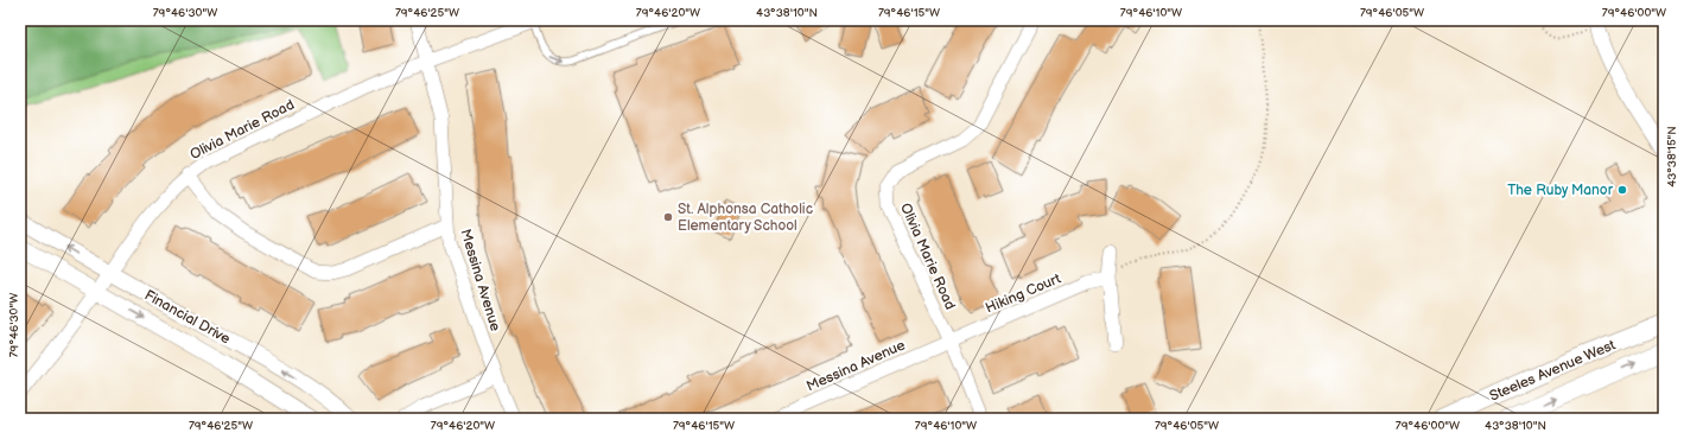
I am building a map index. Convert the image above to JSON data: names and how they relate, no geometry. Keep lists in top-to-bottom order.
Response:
{
  "streets": {
    "main road": ["Steeles Avenue West"],
    "street": [
      "Olivia Marie Road",
      "Messina Avenue",
      "Hiking Court",
      "Financial Drive"
    ]
  },
  "crossings": [
    ["Olivia Marie Road", "Messina Avenue"],
    ["Olivia Marie Road", "Hiking Court"],
    ["Olivia Marie Road", "Financial Drive"],
    ["Messina Avenue", "Hiking Court"]
  ],
  "places": ["The Ruby Manor", "St. Alphonsa Catholic Elementary School"],
  "coordinates": [
    "79°46'30\"W",
    "79°46'25\"W",
    "79°46'20\"W",
    "43°38'10\"N",
    "79°46'15\"W",
    "79°46'10\"W",
    "79°46'05\"W",
    "79°46'00\"W",
    "43°38'15\"N"
  ]
}
